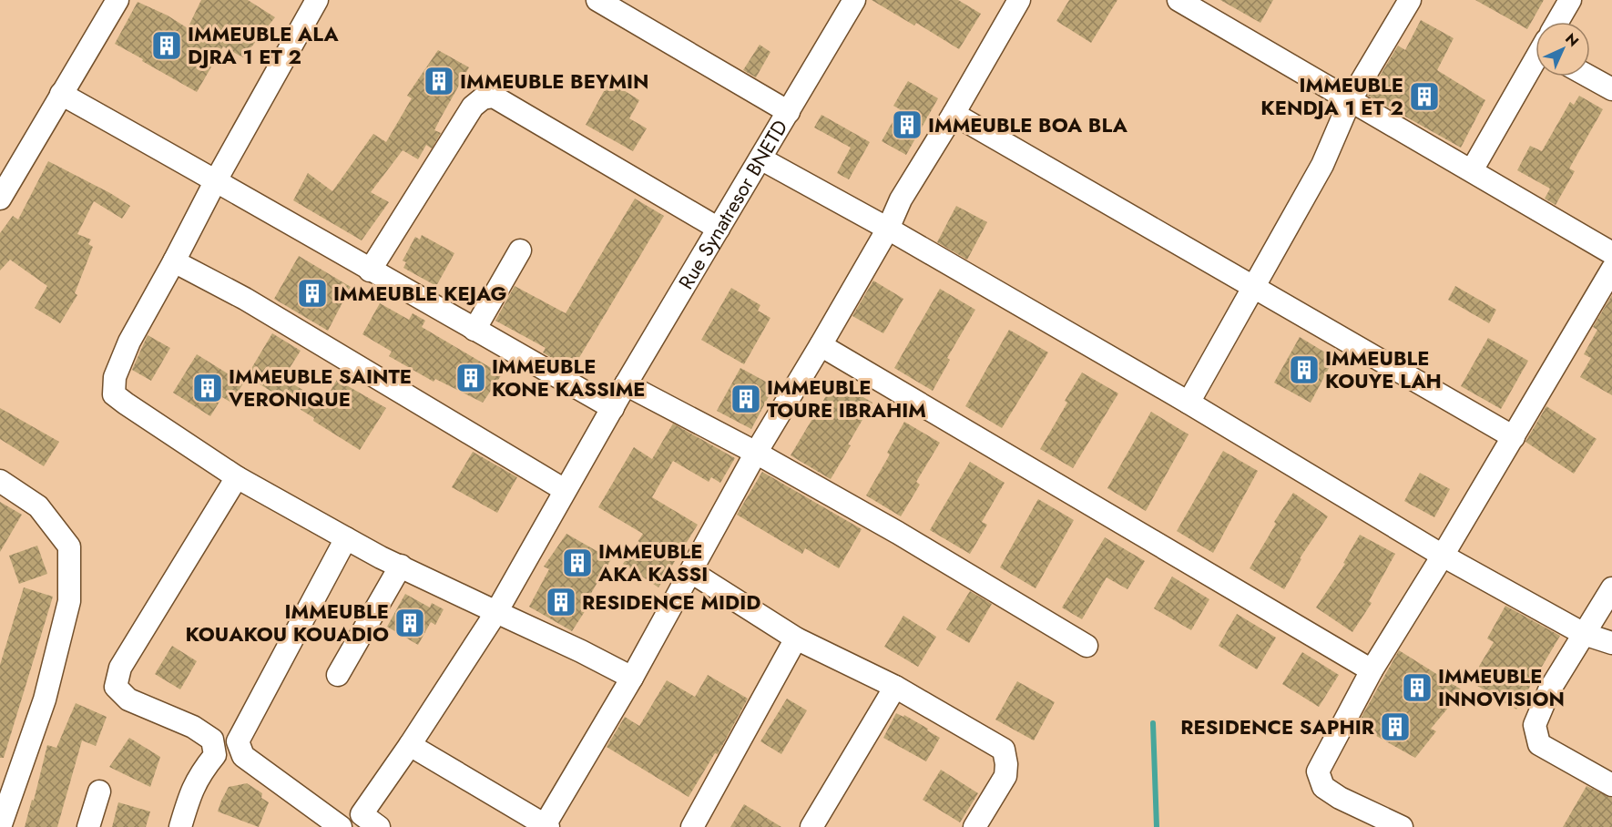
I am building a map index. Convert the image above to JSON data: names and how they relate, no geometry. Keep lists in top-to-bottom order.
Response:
{
  "streets": {
    "street": ["Rue Synatresor BNETD"]
  },
  "places": {
    "building": [
      "IMMEUBLE ALA DJRA 1 ET 2",
      "IMMEUBLE BEYMIN",
      "IMMEUBLE KENDJA 1 ET 2",
      "IMMEUBLE BOA BLA",
      "IMMEUBLE KEJAG",
      "IMMEUBLE KOUYE LAH",
      "IMMEUBLE KONE KASSIME",
      "IMMEUBLE SAINTE VERONIQUE",
      "IMMEUBLE TOURE IBRAHIM",
      "IMMEUBLE AKA KASSI",
      "RESIDENCE MIDID",
      "IMMEUBLE KOUAKOU KOUADIO",
      "IMMEUBLE INNOVISION",
      "RESIDENCE SAPHIR"
    ]
  },
  "north": "top right"
}
